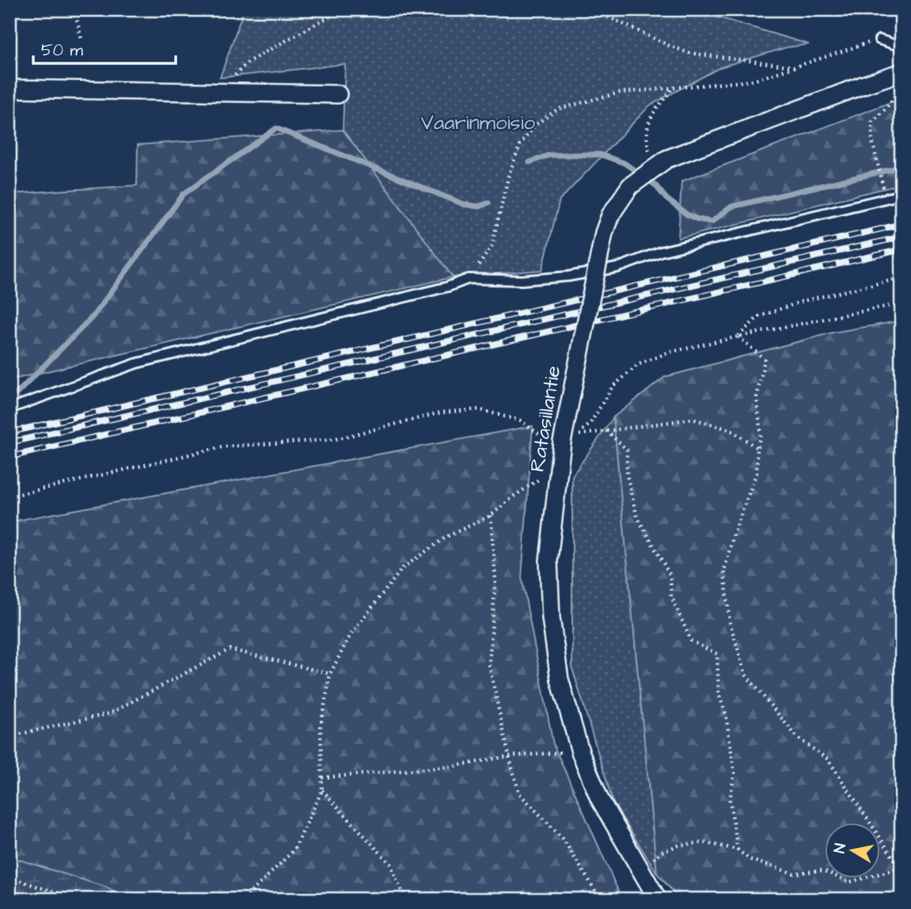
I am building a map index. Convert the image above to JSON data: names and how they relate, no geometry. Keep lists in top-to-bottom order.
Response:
{
  "streets": {
    "street": ["Ratasillantie"]
  },
  "parks": ["Vaarinmoisio"],
  "scale_bar": "50 m",
  "north": "left"
}
